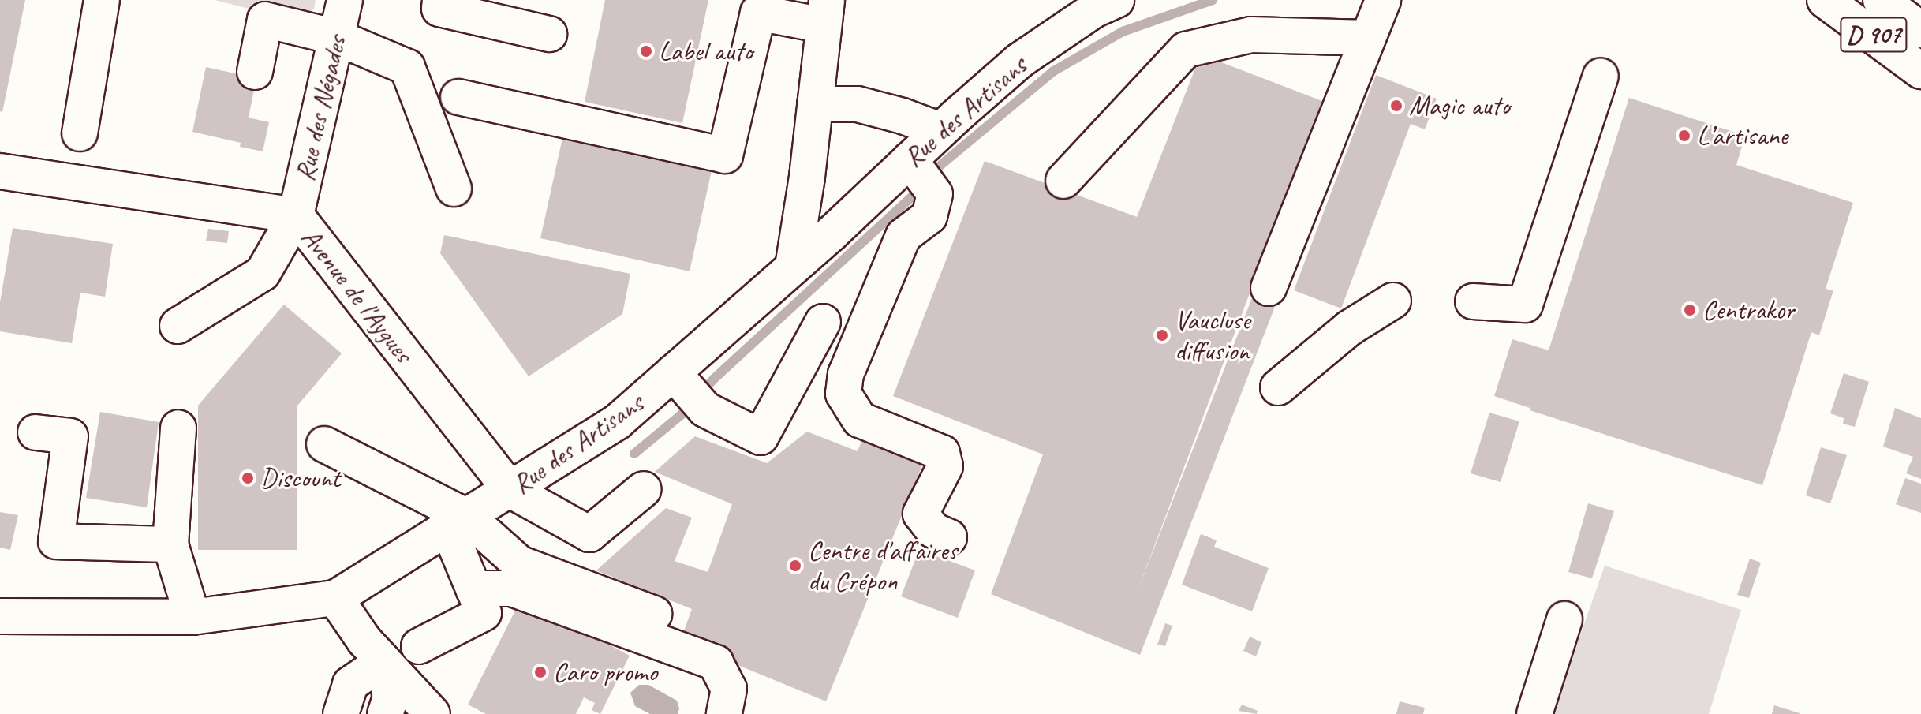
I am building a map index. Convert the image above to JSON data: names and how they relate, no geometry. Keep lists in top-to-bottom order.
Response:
{
  "streets": {
    "street": [
      "D 907",
      "Rue des Négades",
      "Rue des Artisans",
      "Avenue de l'Aygues"
    ]
  },
  "crossings": [
    ["Rue des Négades", "Avenue de l'Aygues"],
    ["Rue des Artisans", "Avenue de l'Aygues"]
  ],
  "places": [
    "Label auto",
    "Magic auto",
    "L’artisane",
    "Centrakor",
    "Vaucluse diffusion",
    "Discount",
    "Centre d'affaires du Crépon",
    "Caro promo"
  ]
}
